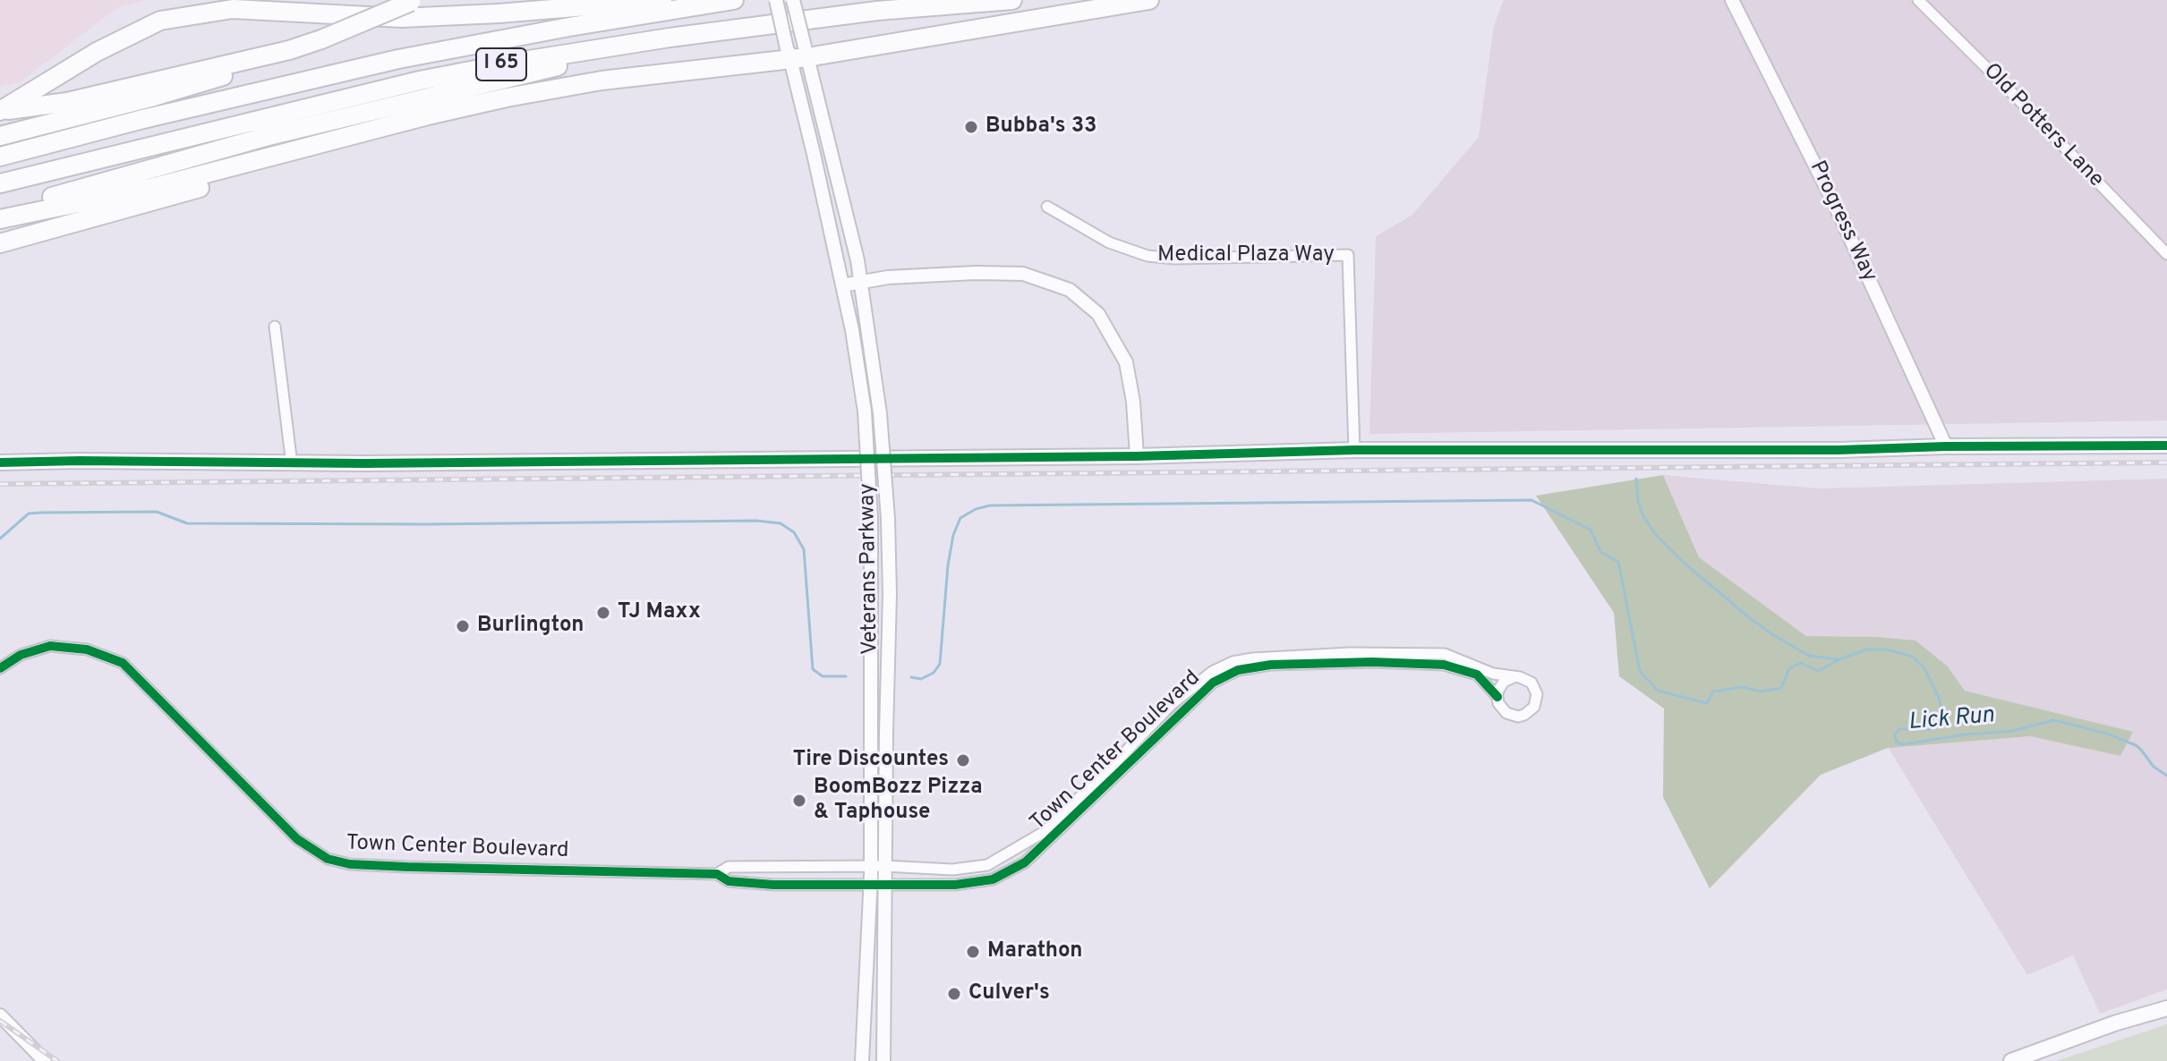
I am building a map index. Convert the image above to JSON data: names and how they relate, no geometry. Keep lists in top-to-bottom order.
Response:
{
  "streets": {
    "highway": ["I 65"],
    "main road": ["Progress Way", "Veterans Parkway"],
    "street": ["Old Potters Lane", "Medical Plaza Way", "Town Center Boulevard"]
  },
  "crossings": [
    ["Veterans Parkway", "Town Center Boulevard"]
  ],
  "water": ["Lick Run"],
  "places": [
    "Bubba's 33",
    "TJ Maxx",
    "Burlington",
    "Tire Discountes",
    "BoomBozz Pizza & Taphouse",
    "Marathon",
    "Culver's"
  ]
}
